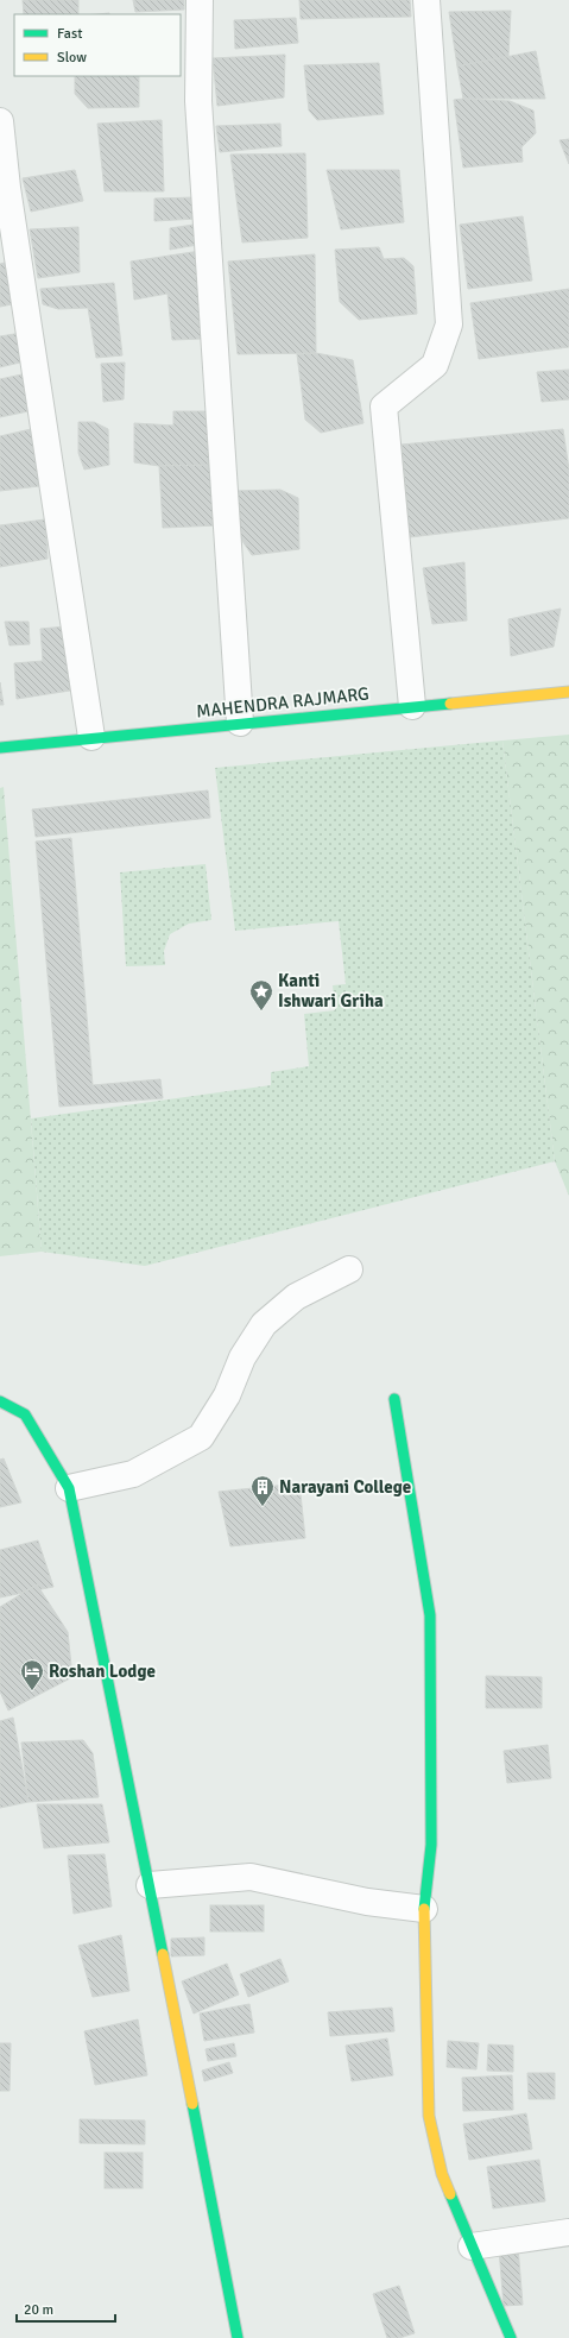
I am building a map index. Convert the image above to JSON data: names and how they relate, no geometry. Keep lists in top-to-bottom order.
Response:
{
  "streets": {
    "main road": ["MAHENDRA RAJMARG"]
  },
  "places": {
    "place": ["Kanti Ishwari Griha"],
    "building": ["Narayani College"],
    "hotel": ["Roshan Lodge"]
  },
  "legend": ["Fast", "Slow"],
  "scale_bar": "20 m"
}
